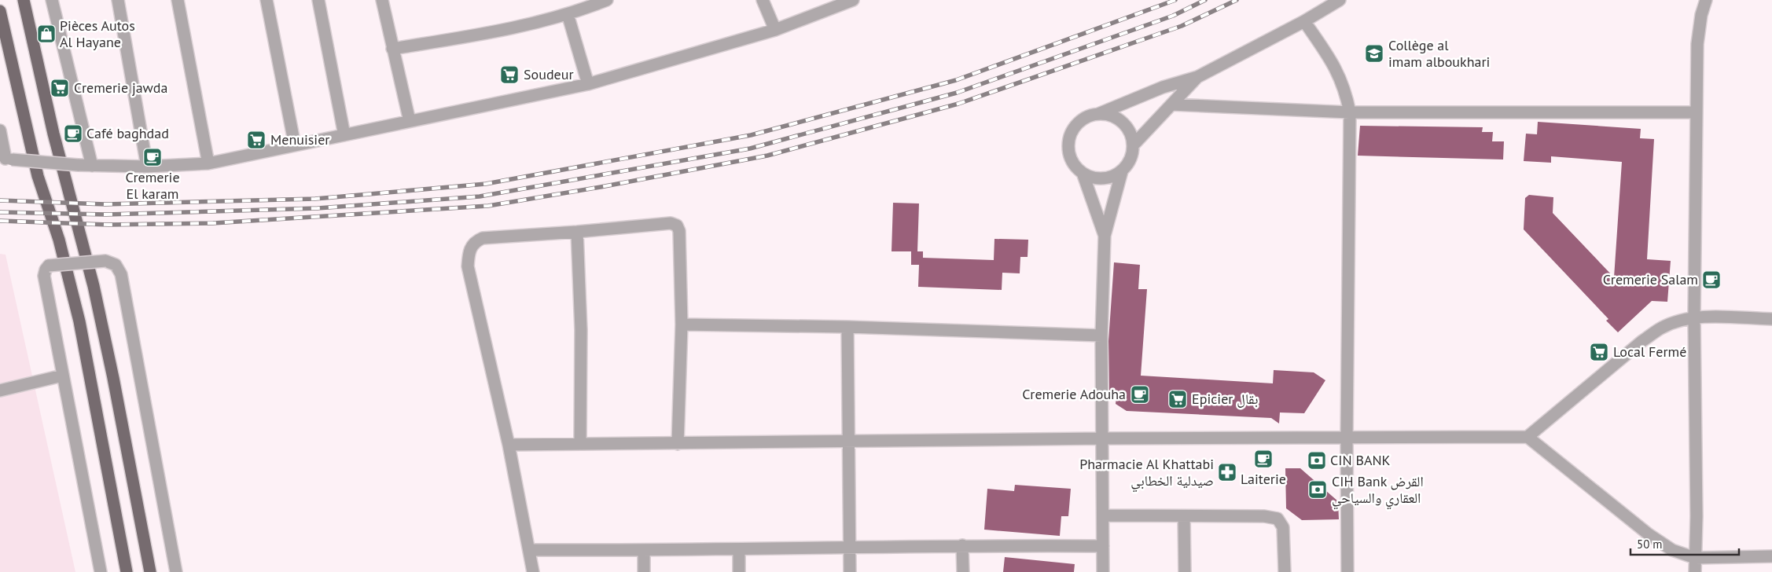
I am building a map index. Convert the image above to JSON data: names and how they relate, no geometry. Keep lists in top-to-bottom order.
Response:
{
  "places": {
    "shop": ["Pièces Autos Al Hayane"],
    "school or university": ["Collège al imam alboukhari"],
    "supermarket": [
      "Soudeur",
      "Cremerie jawda",
      "Menuisier",
      "Local Fermé",
      "Epicier بقال"
    ],
    "cafe": [
      "Café baghdad",
      "Cremerie El karam",
      "Cremerie Salam",
      "Cremerie Adouha",
      "Laiterie"
    ],
    "bank": ["CIN BANK", "CIH Bank القرض العقاري والسياحي"],
    "pharmacy": ["Pharmacie Al Khattabi صيدلية الخطابي"]
  },
  "scale_bar": "50 m"
}
